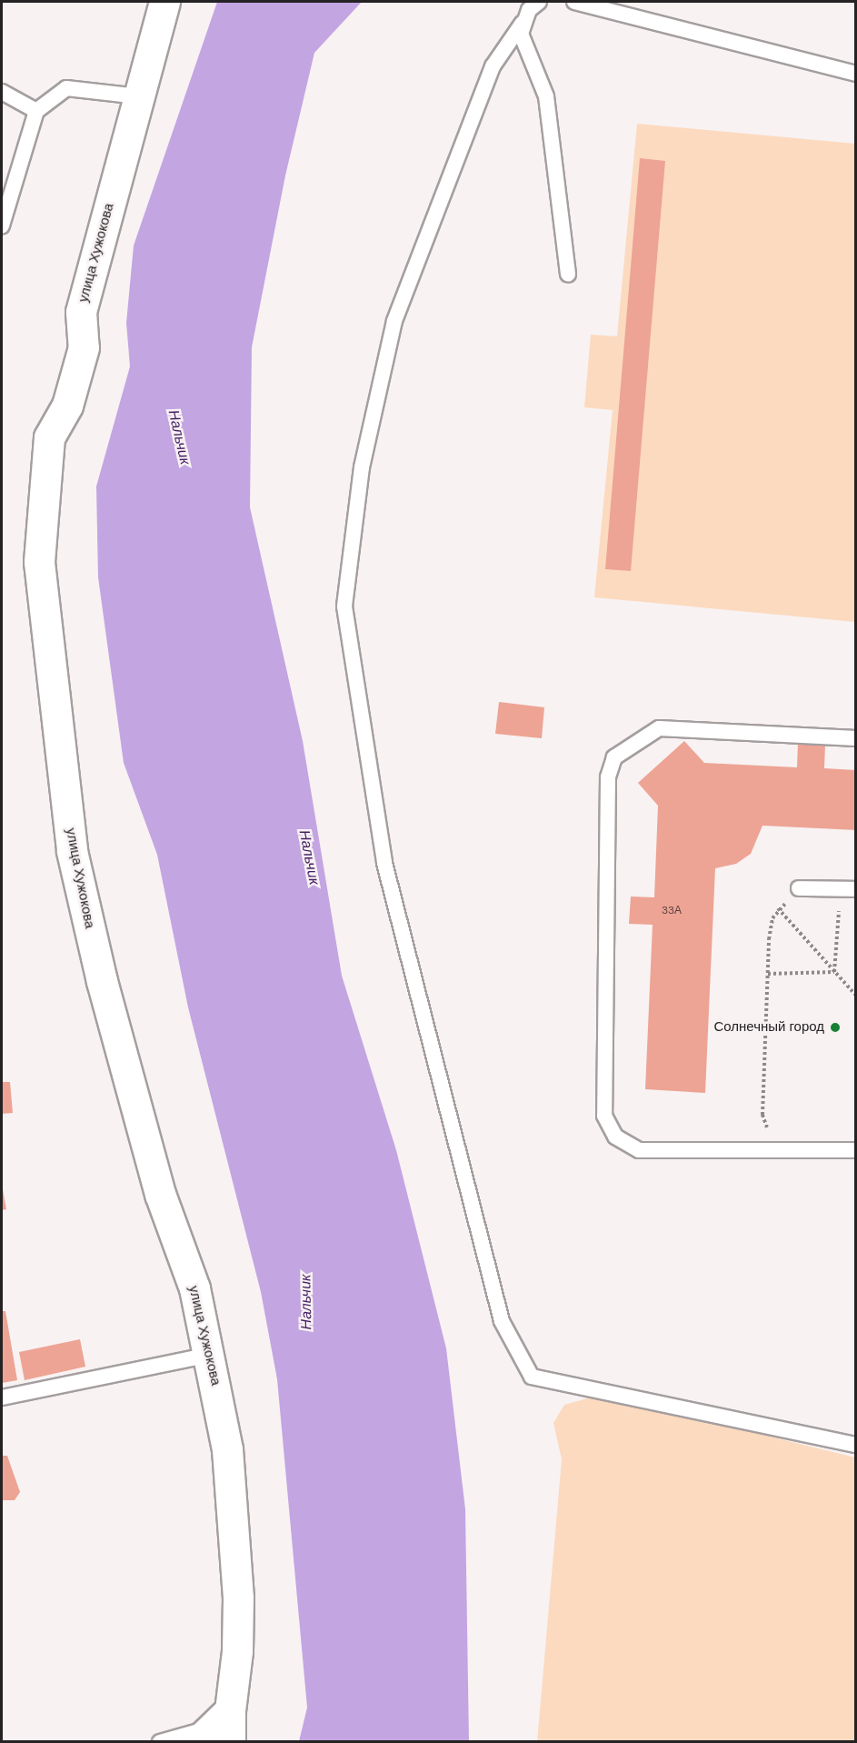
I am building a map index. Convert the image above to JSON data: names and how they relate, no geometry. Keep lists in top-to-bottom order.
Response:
{
  "streets": {
    "street": ["улица Хужокова"]
  },
  "water": ["Нальчик"],
  "places": ["Солнечный город"],
  "house_numbers": ["33А"]
}
